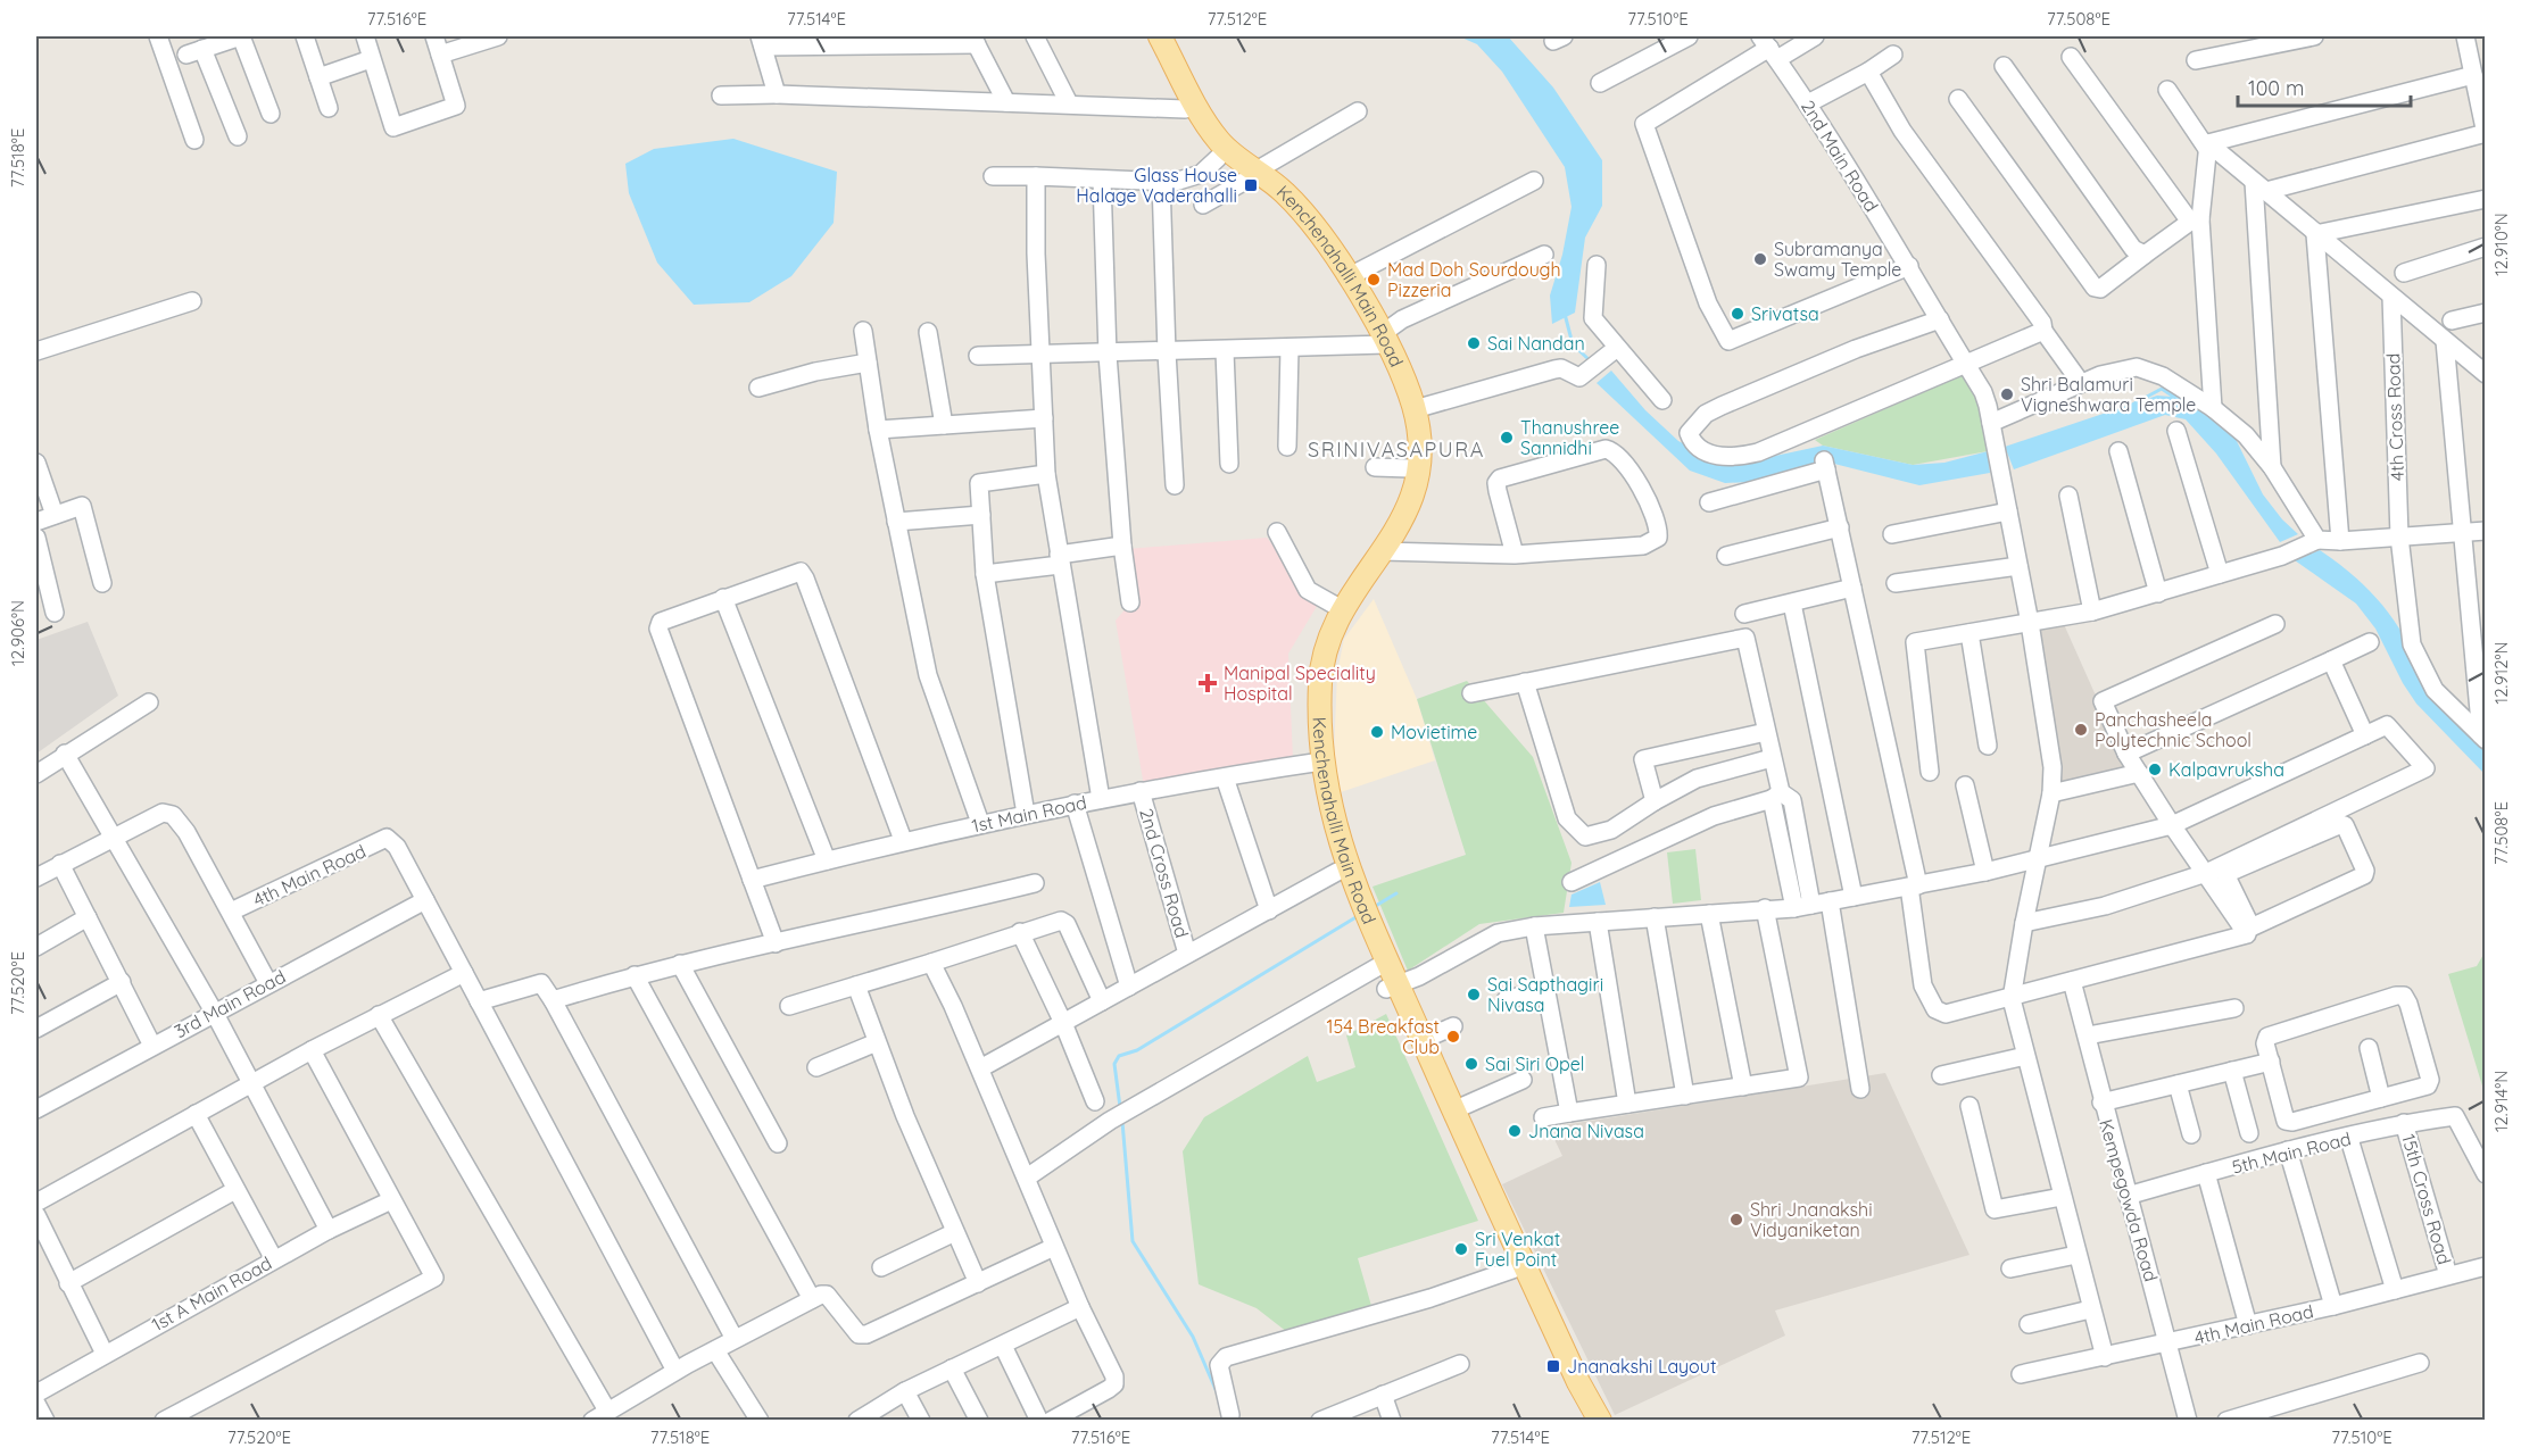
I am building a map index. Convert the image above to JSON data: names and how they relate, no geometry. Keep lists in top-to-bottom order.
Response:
{
  "streets": {
    "main road": ["Kenchenahalli Main Road"],
    "street": [
      "2nd Main Road",
      "4th Cross Road",
      "1st Main Road",
      "2nd Cross Road",
      "4th Main Road",
      "3rd Main Road",
      "5th Main Road",
      "15th Cross Road",
      "Kempegowda Road",
      "1st A Main Road"
    ]
  },
  "crossings": [
    ["Kenchenahalli Main Road", "1st Main Road"],
    ["1st Main Road", "2nd Cross Road"],
    ["4th Main Road", "3rd Main Road"],
    ["4th Main Road", "15th Cross Road"],
    ["4th Main Road", "Kempegowda Road"],
    ["5th Main Road", "15th Cross Road"],
    ["5th Main Road", "Kempegowda Road"]
  ],
  "districts": ["SRINIVASAPURA"],
  "places": {
    "transit": ["Glass House Halage Vaderahalli", "Jnanakshi Layout"],
    "other": [
      "Subramanya Swamy Temple",
      "Mad Doh Sourdough Pizzeria",
      "Srivatsa",
      "Sai Nandan",
      "Shri Balamuri Vigneshwara Temple",
      "Thanushree Sannidhi",
      "Panchasheela Polytechnic School",
      "Movietime",
      "Kalpavruksha",
      "Sai Sapthagiri Nivasa",
      "154 Breakfast Club",
      "Sai Siri Opel",
      "Jnana Nivasa",
      "Shri Jnanakshi Vidyaniketan",
      "Sri Venkat Fuel Point"
    ],
    "health": ["Manipal Speciality Hospital"]
  },
  "scale_bar": "100 m",
  "coordinates": [
    "77.516°E",
    "77.514°E",
    "77.512°E",
    "77.510°E",
    "77.508°E",
    "77.518°E",
    "12.910°N",
    "12.906°N",
    "12.912°N",
    "77.520°E",
    "12.914°N"
  ]
}
